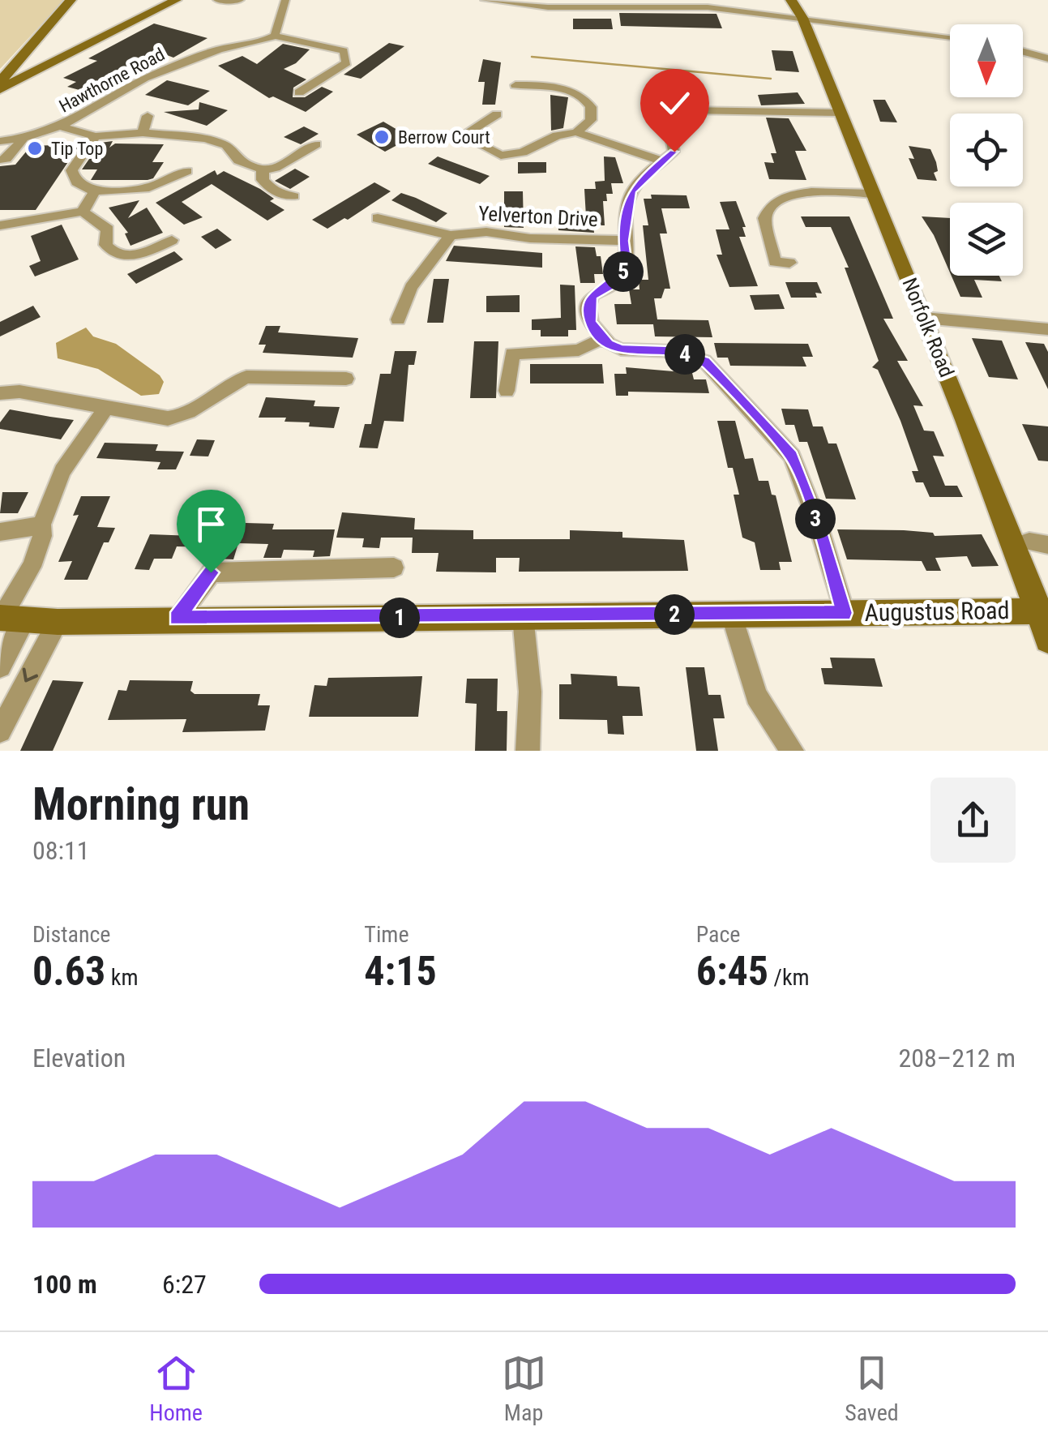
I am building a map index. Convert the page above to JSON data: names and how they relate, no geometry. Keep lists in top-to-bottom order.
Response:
{
  "streets": {
    "main road": ["Norfolk Road", "Augustus Road"],
    "street": ["Hawthorne Road", "Yelverton Drive"]
  },
  "crossings": [
    ["Norfolk Road", "Augustus Road"]
  ],
  "places": ["Berrow Court", "Tip Top"],
  "north": "bottom",
  "page": {
    "pins": [
      "5",
      "4",
      "3",
      "2",
      "1"
    ],
    "heading": ["Morning run", "08:11"],
    "stats": [
      ["Distance", "0.63 km"],
      ["Time", "4:15"],
      ["Pace", "6:45 /km"]
    ],
    "chart": ["Elevation", "208–212 m"],
    "list": [
      {
        "name": "100 m",
        "note": "6:27"
      }
    ],
    "tabs": ["Home", "Map", "Saved"]
  }
}
